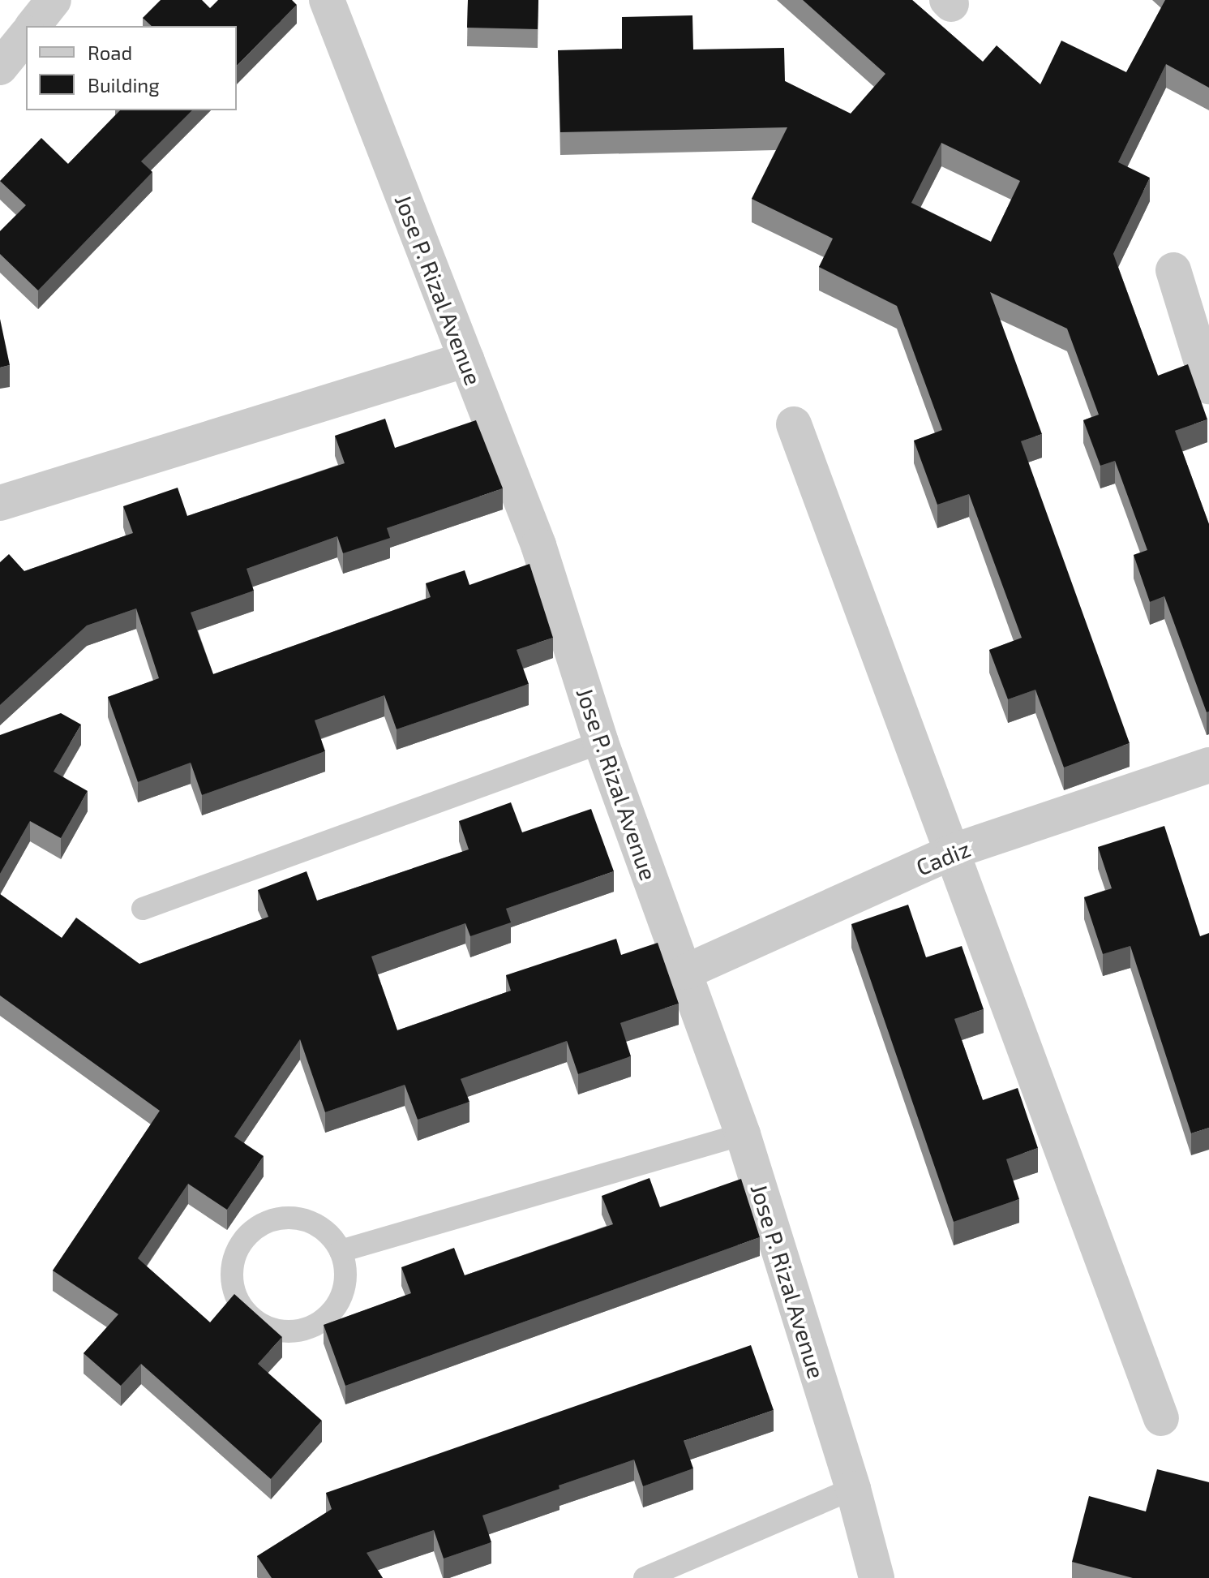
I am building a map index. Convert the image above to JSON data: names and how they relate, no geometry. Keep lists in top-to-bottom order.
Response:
{
  "streets": {
    "street": ["Jose P. Rizal Avenue", "Cadiz"]
  },
  "crossings": [
    ["Jose P. Rizal Avenue", "Cadiz"]
  ],
  "legend": ["Road", "Building"]
}
